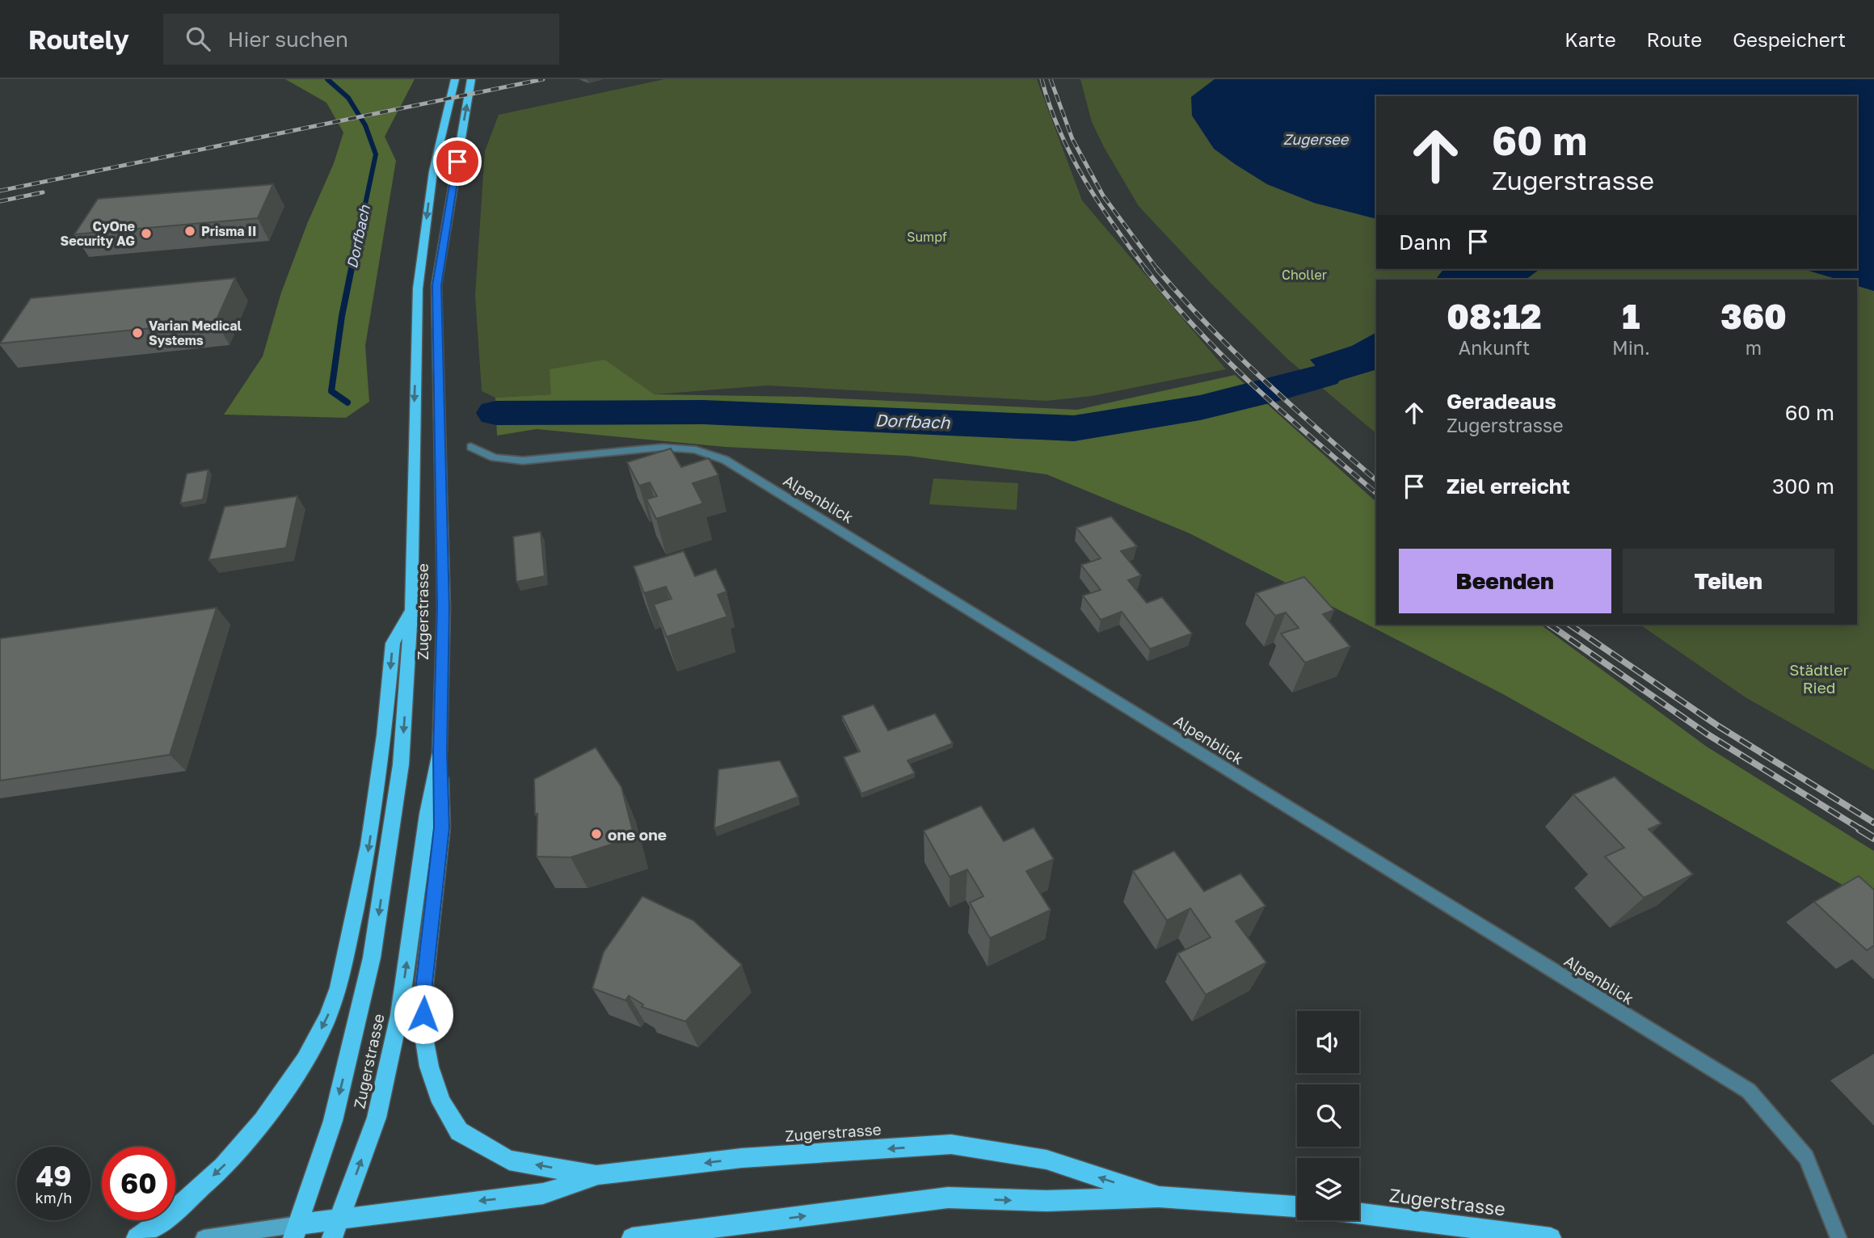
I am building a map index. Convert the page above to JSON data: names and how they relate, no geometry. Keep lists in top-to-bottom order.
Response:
{
  "streets": {
    "main road": ["Zugerstrasse"],
    "street": ["Alpenblick"]
  },
  "water": ["Zugersee", "Dorfbach"],
  "parks": ["Sumpf", "Choller", "Städtler Ried"],
  "places": [
    "Prisma II",
    "CyOne Security AG",
    "Varian Medical Systems",
    "one one"
  ],
  "page": {
    "header": "Routely",
    "search": "Hier suchen",
    "nav": ["Karte", "Route", "Gespeichert"],
    "turn": ["60 m", "Zugerstrasse"],
    "then": "Dann",
    "eta": [
      "08:12",
      "Ankunft",
      "1",
      "Min.",
      "360",
      "m"
    ],
    "list": [
      {
        "name": "Geradeaus",
        "note": "Zugerstrasse",
        "value": "60 m"
      },
      {
        "name": "Ziel erreicht",
        "value": "300 m"
      }
    ],
    "buttons": ["Beenden", "Teilen"],
    "speed": "49 km/h",
    "limit": "60"
  }
}
